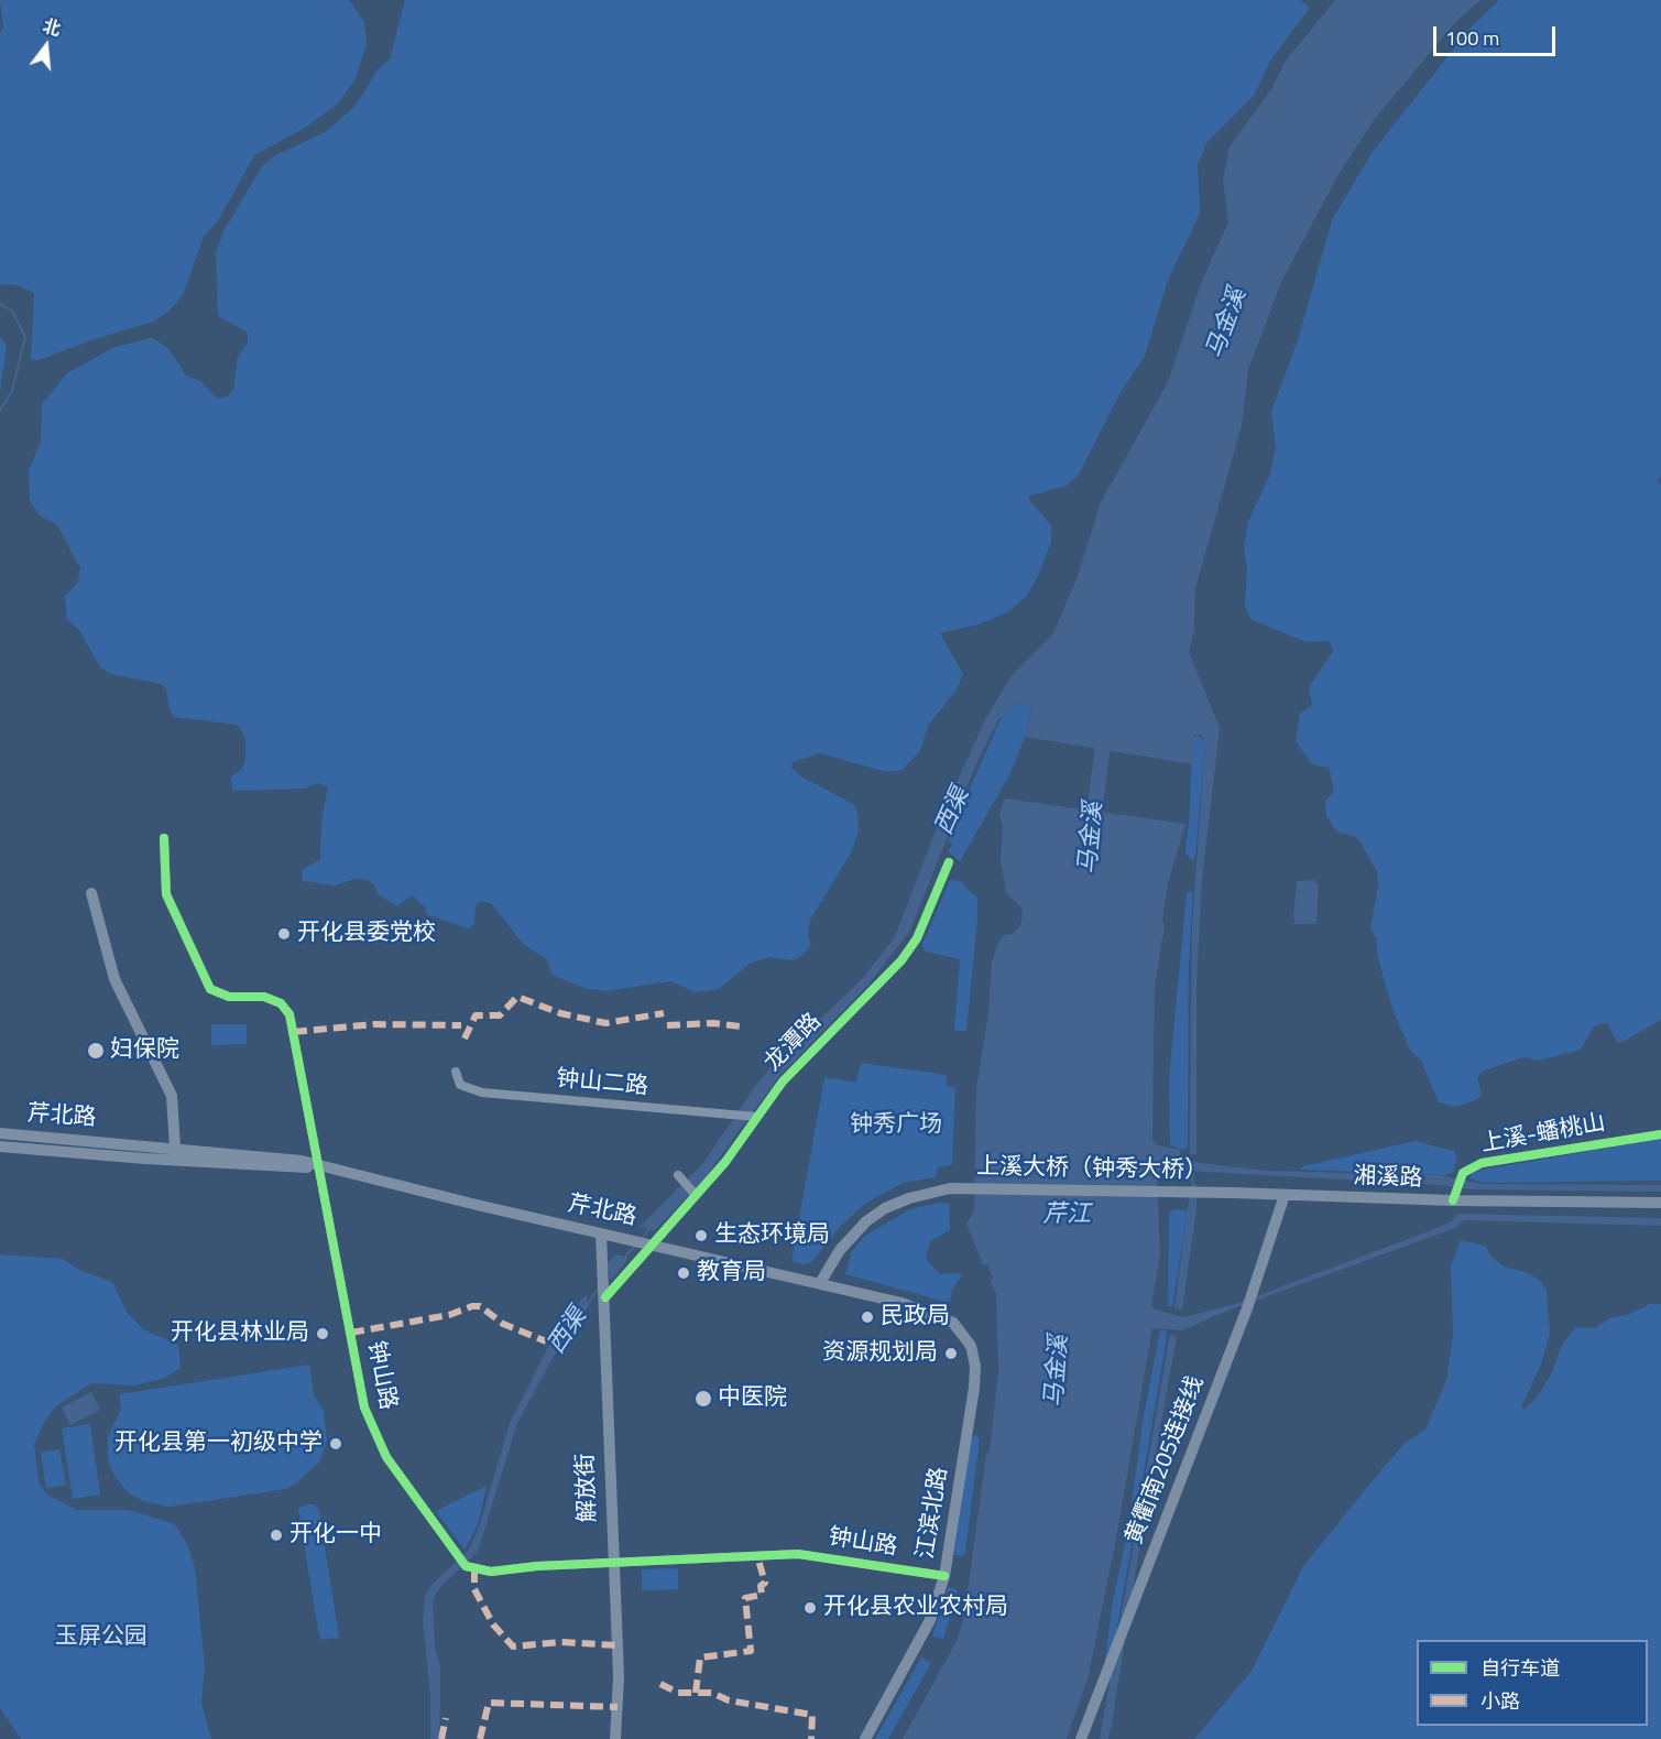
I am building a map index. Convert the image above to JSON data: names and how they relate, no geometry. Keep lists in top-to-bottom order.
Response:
{
  "streets": {
    "main road": [
      "芹北路",
      "上溪大桥（钟秀大桥）",
      "湘溪路",
      "黄衢南205连接线",
      "解放街",
      "江滨北路"
    ],
    "street": [
      "龙潭路",
      "钟山二路",
      "上溪-蟠桃山",
      "钟山路"
    ]
  },
  "crossings": [
    ["龙潭路", "钟山二路"],
    ["龙潭路", "芹北路"],
    ["龙潭路", "解放街"],
    ["芹北路", "上溪大桥（钟秀大桥）"],
    ["芹北路", "钟山路"],
    ["芹北路", "解放街"],
    ["芹北路", "江滨北路"],
    ["上溪-蟠桃山", "湘溪路"],
    ["上溪大桥（钟秀大桥）", "湘溪路"],
    ["湘溪路", "黄衢南205连接线"],
    ["钟山路", "解放街"],
    ["钟山路", "江滨北路"]
  ],
  "water": ["马金溪", "西渠", "芹江"],
  "parks": ["钟秀广场", "玉屏公园"],
  "places": [
    "开化县委党校",
    "妇保院",
    "生态环境局",
    "教育局",
    "民政局",
    "开化县林业局",
    "资源规划局",
    "中医院",
    "开化县第一初级中学",
    "开化一中",
    "开化县农业农村局"
  ],
  "legend": ["自行车道", "小路"],
  "scale_bar": "100 m",
  "north": "top"
}
